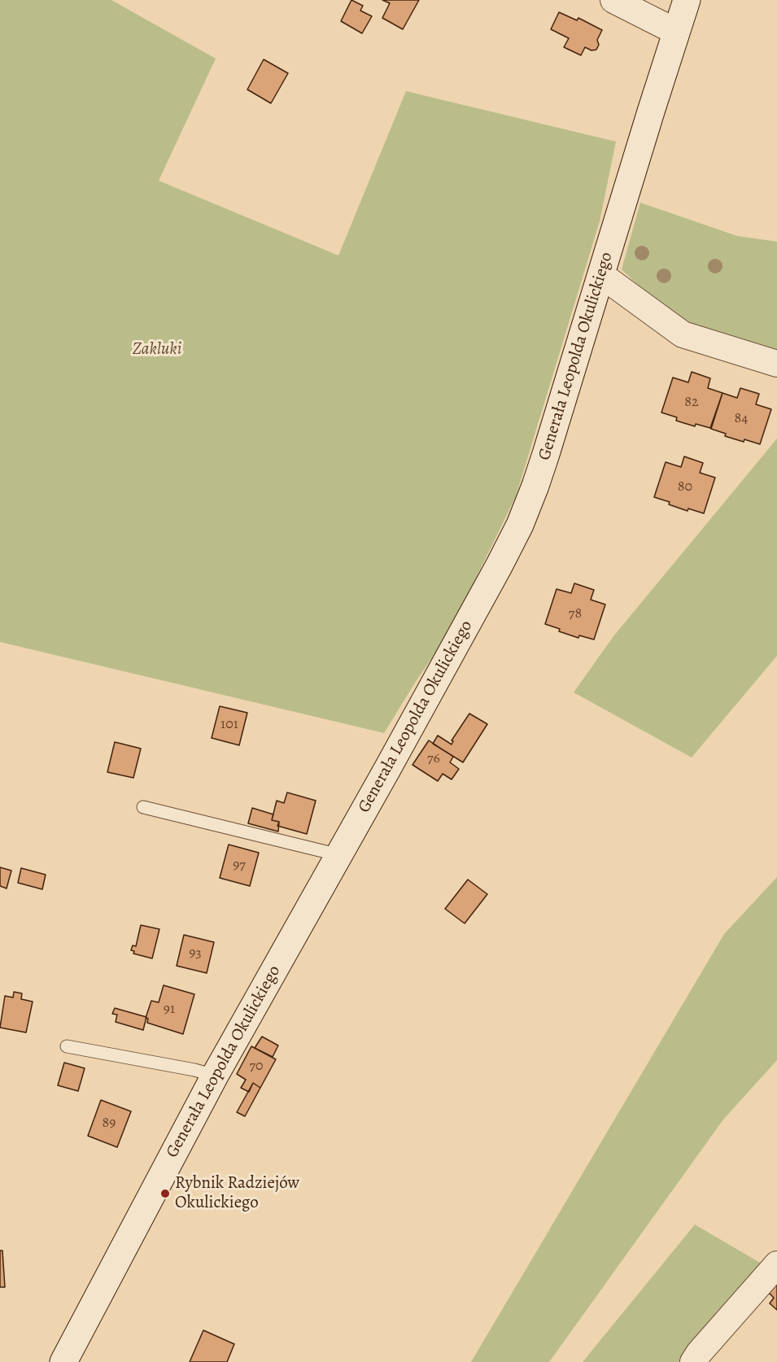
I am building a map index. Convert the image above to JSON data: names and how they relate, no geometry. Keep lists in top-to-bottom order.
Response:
{
  "streets": {
    "street": ["Generała Leopolda Okulickiego"]
  },
  "parks": ["Zakluki"],
  "places": ["Rybnik Radziejów Okulickiego"],
  "house_numbers": [
    "82",
    "84",
    "80",
    "78",
    "101",
    "76",
    "97",
    "93",
    "91",
    "70",
    "89"
  ]
}
